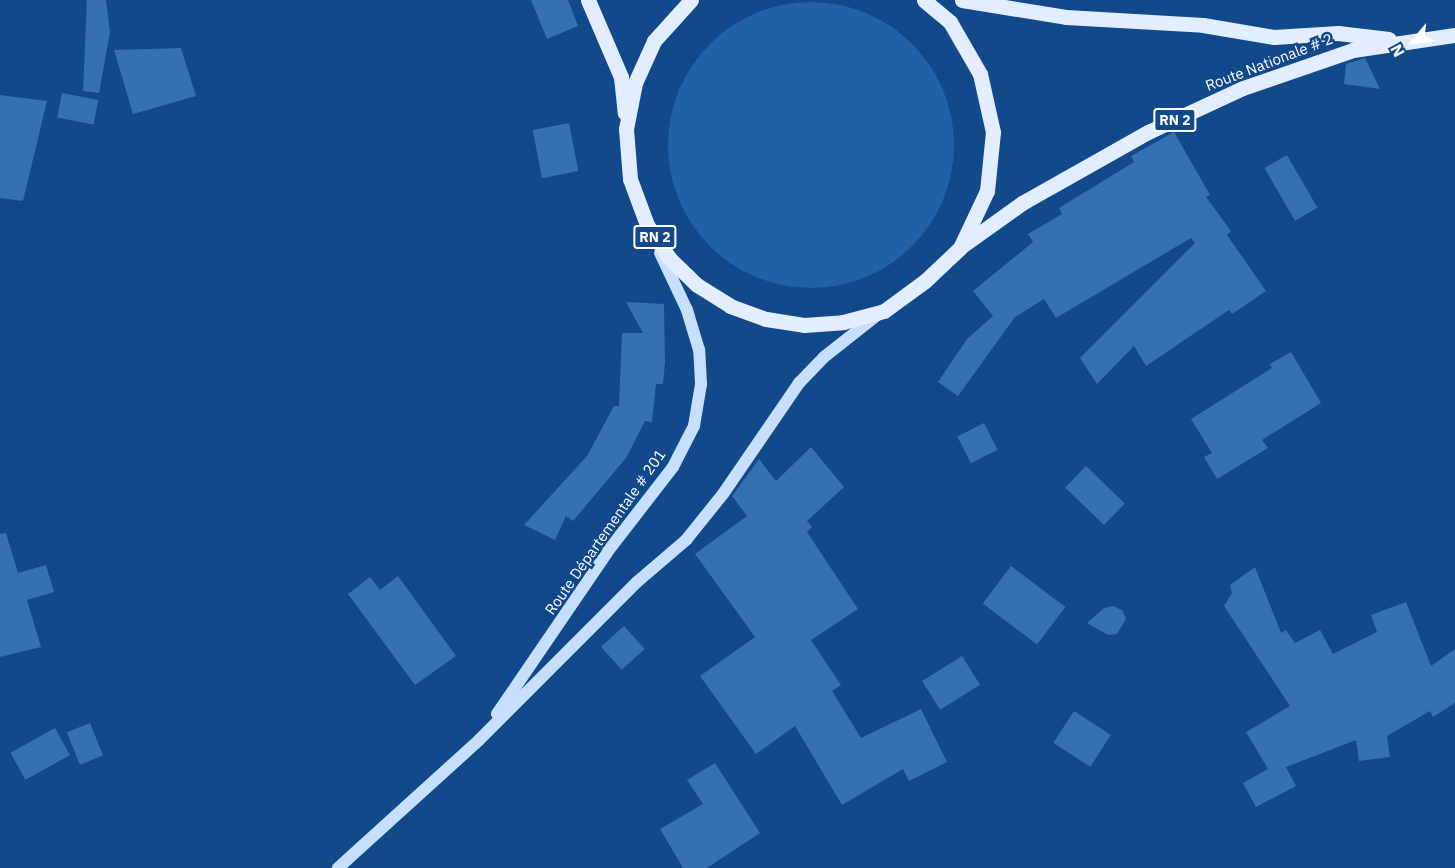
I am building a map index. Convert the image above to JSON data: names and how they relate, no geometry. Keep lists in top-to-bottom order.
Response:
{
  "streets": {
    "main road": ["Route Nationale # 2", "RN 2", "Route Départementale # 201"]
  },
  "crossings": [
    ["Route Nationale # 2", "RN 2"],
    ["RN 2", "Route Départementale # 201"]
  ],
  "north": "bottom left"
}
